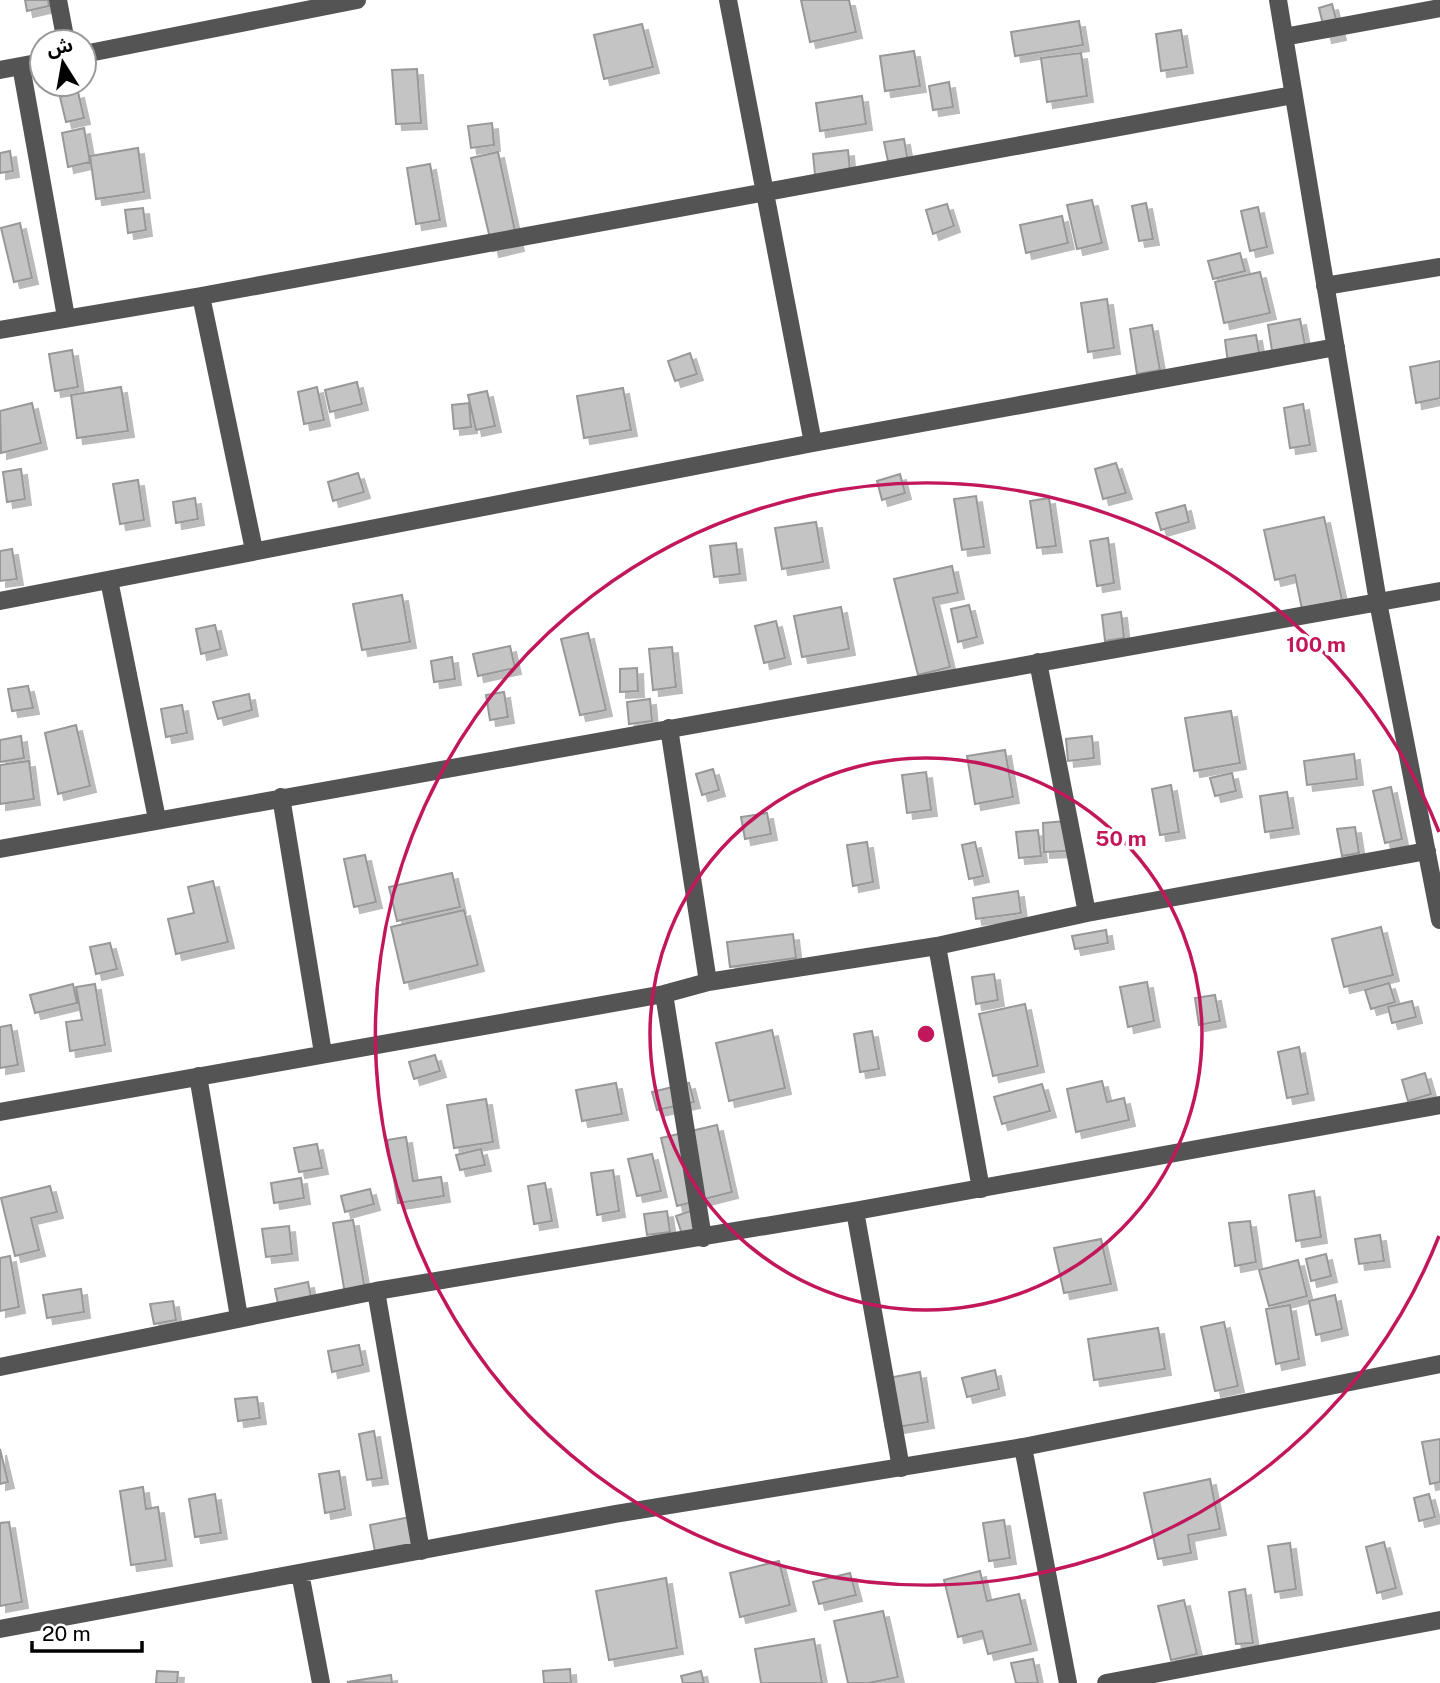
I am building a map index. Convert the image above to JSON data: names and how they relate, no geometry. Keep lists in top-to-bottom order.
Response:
{
  "scale_bar": "20 m",
  "north": "top",
  "rings": ["100 m", "50 m"]
}
